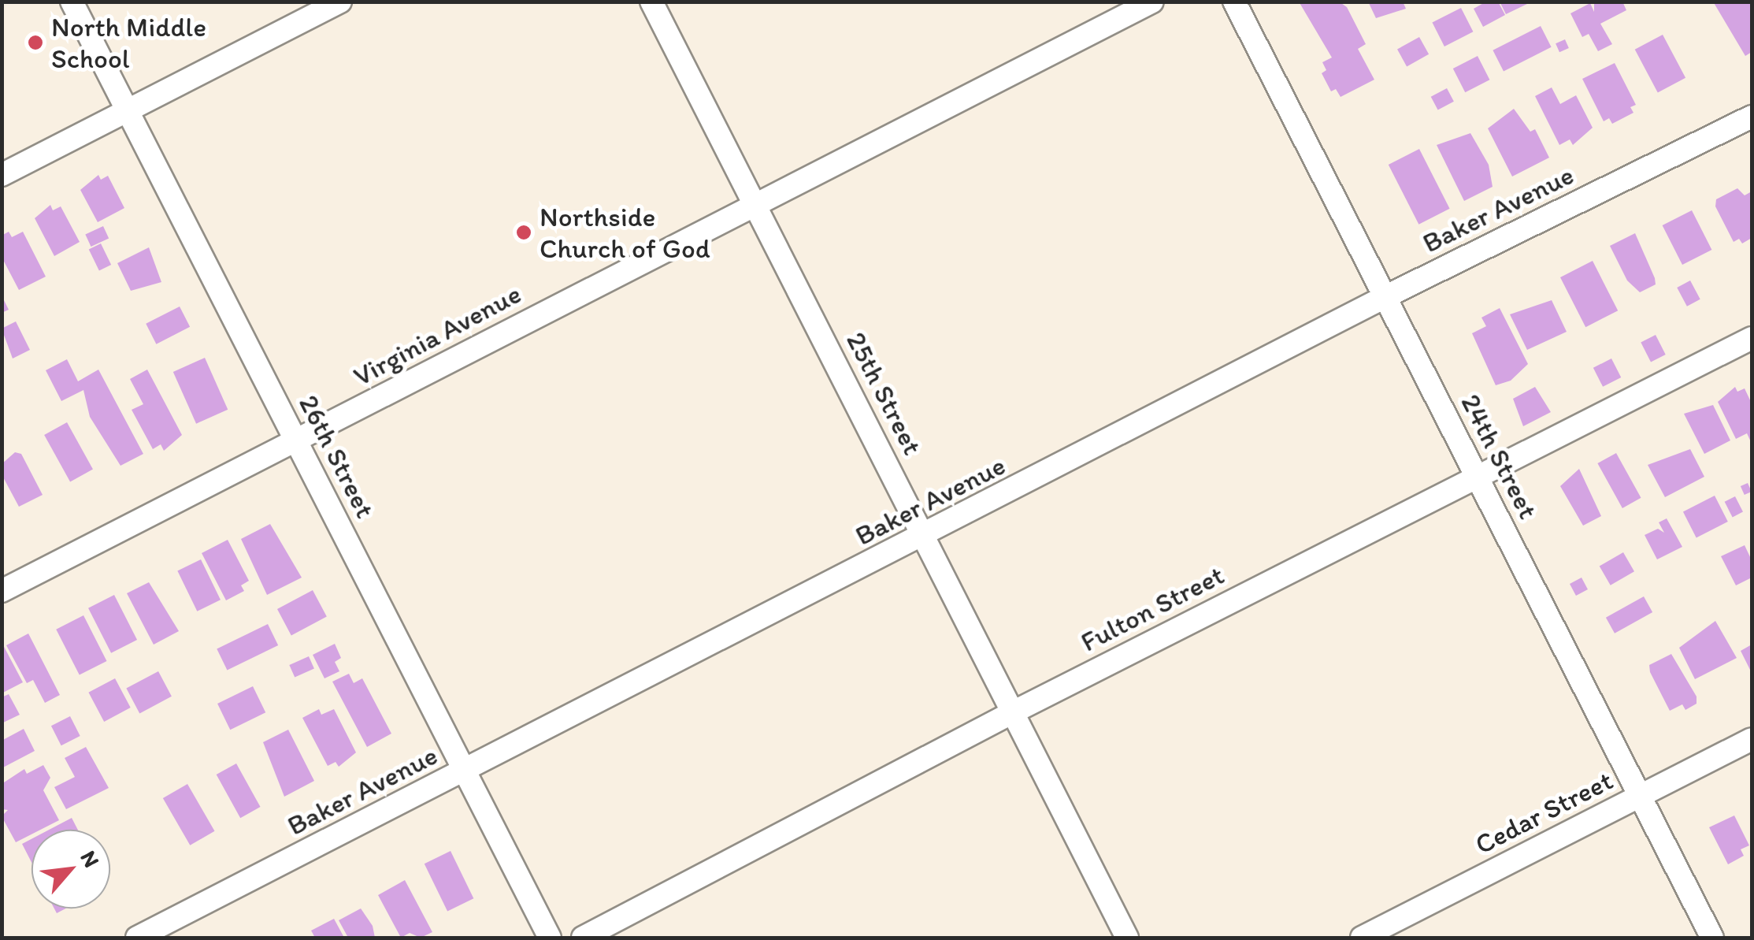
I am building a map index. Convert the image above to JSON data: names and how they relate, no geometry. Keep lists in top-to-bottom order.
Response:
{
  "streets": {
    "street": [
      "Baker Avenue",
      "Virginia Avenue",
      "25th Street",
      "26th Street",
      "24th Street",
      "Fulton Street",
      "Cedar Street"
    ]
  },
  "crossings": [
    ["Baker Avenue", "25th Street"],
    ["Baker Avenue", "26th Street"],
    ["Baker Avenue", "24th Street"],
    ["Virginia Avenue", "25th Street"],
    ["Virginia Avenue", "26th Street"],
    ["25th Street", "Fulton Street"],
    ["24th Street", "Fulton Street"],
    ["24th Street", "Cedar Street"]
  ],
  "places": ["North Middle School", "Northside Church of God"],
  "north": "top right"
}
